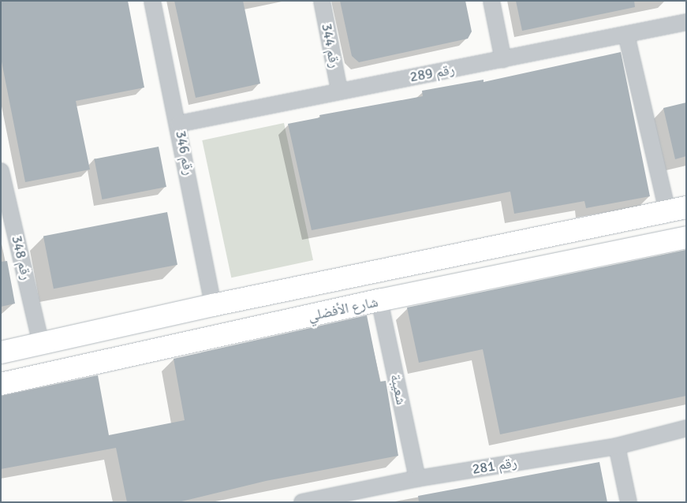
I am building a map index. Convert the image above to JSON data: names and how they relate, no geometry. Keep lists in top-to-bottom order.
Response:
{
  "streets": {
    "street": [
      "رقم 344",
      "رقم 289",
      "رقم 346",
      "رقم 348",
      "شارع الأفضلي",
      "شعيبة",
      "رقم 281"
    ]
  },
  "crossings": [
    ["رقم 344", "رقم 289"],
    ["رقم 289", "رقم 346"],
    ["شارع الأفضلي", "شعيبة"],
    ["شعيبة", "رقم 281"]
  ]
}
